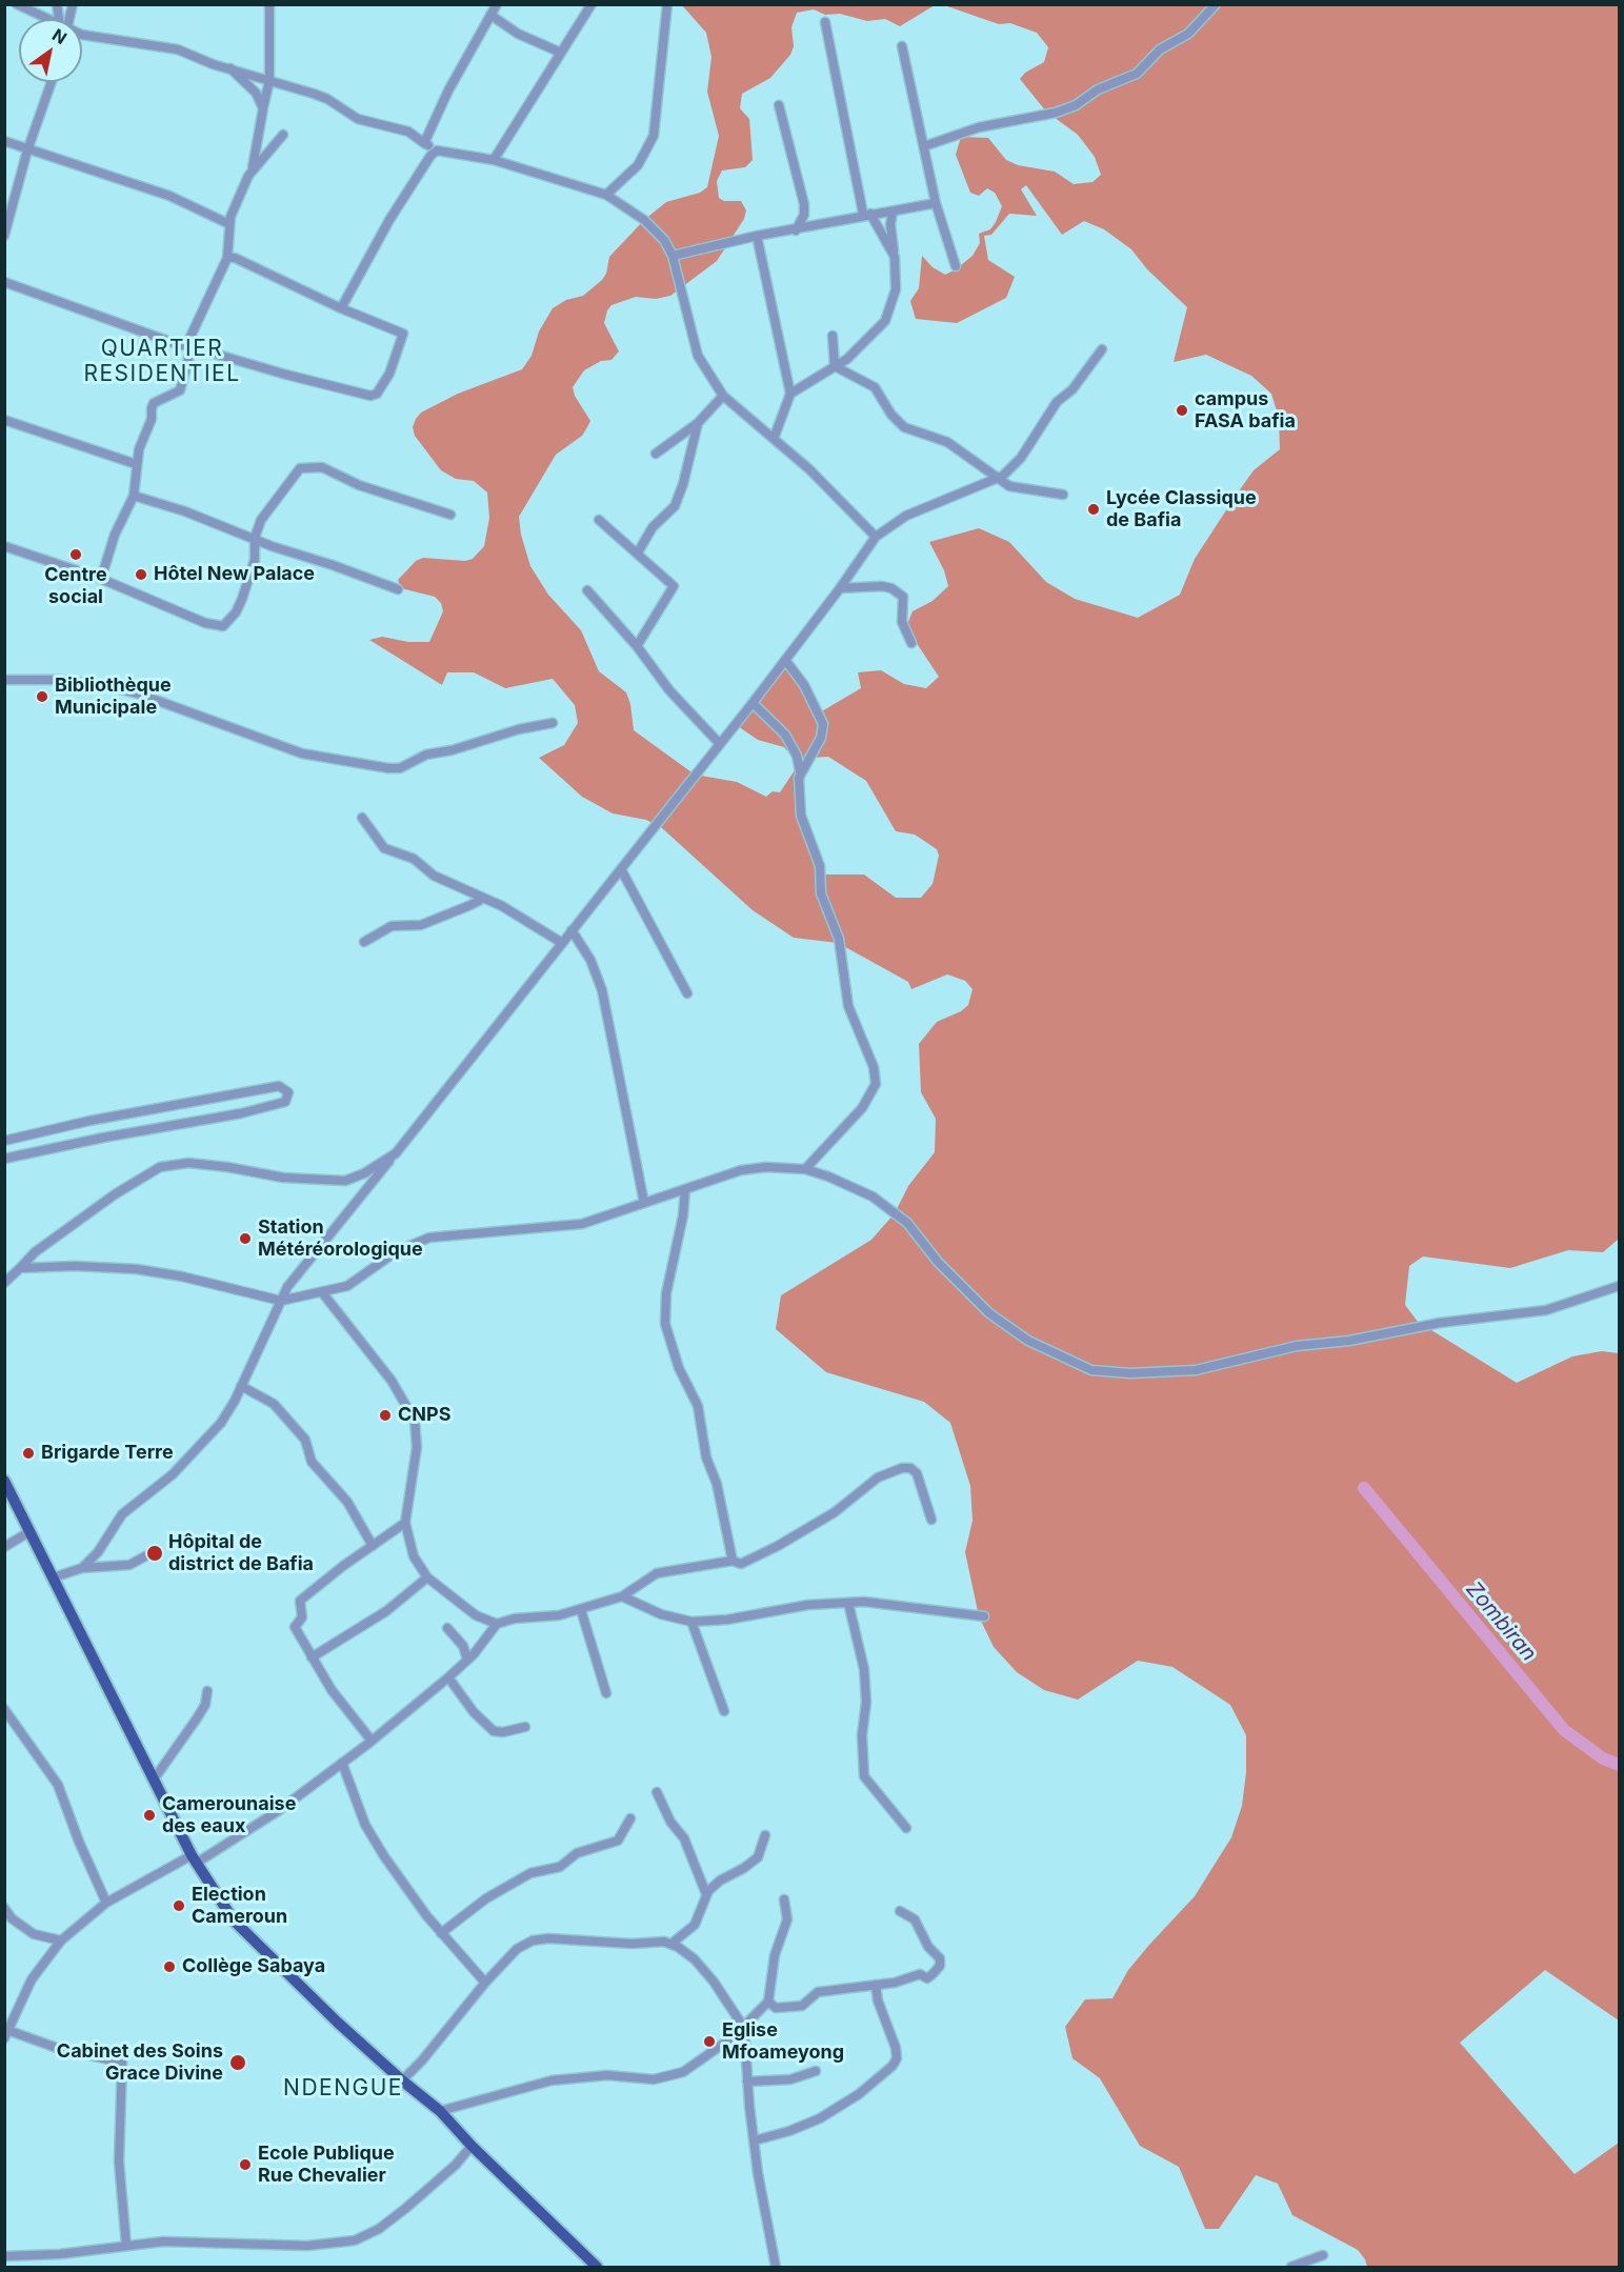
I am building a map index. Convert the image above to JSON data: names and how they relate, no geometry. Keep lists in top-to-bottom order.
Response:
{
  "districts": ["QUARTIER RESIDENTIEL", "NDENGUE"],
  "water": ["Zombiran"],
  "places": [
    "campus FASA bafia",
    "Lycée Classique de Bafia",
    "Centre social",
    "Hôtel New Palace",
    "Bibliothèque Municipale",
    "Station Météréorologique",
    "CNPS",
    "Brigarde Terre",
    "Hôpital de district de Bafia",
    "Camerounaise des eaux",
    "Election Cameroun",
    "Collège Sabaya",
    "Eglise Mfoameyong",
    "Cabinet des Soins Grace Divine",
    "Ecole Publique Rue Chevalier"
  ],
  "north": "top right"
}
